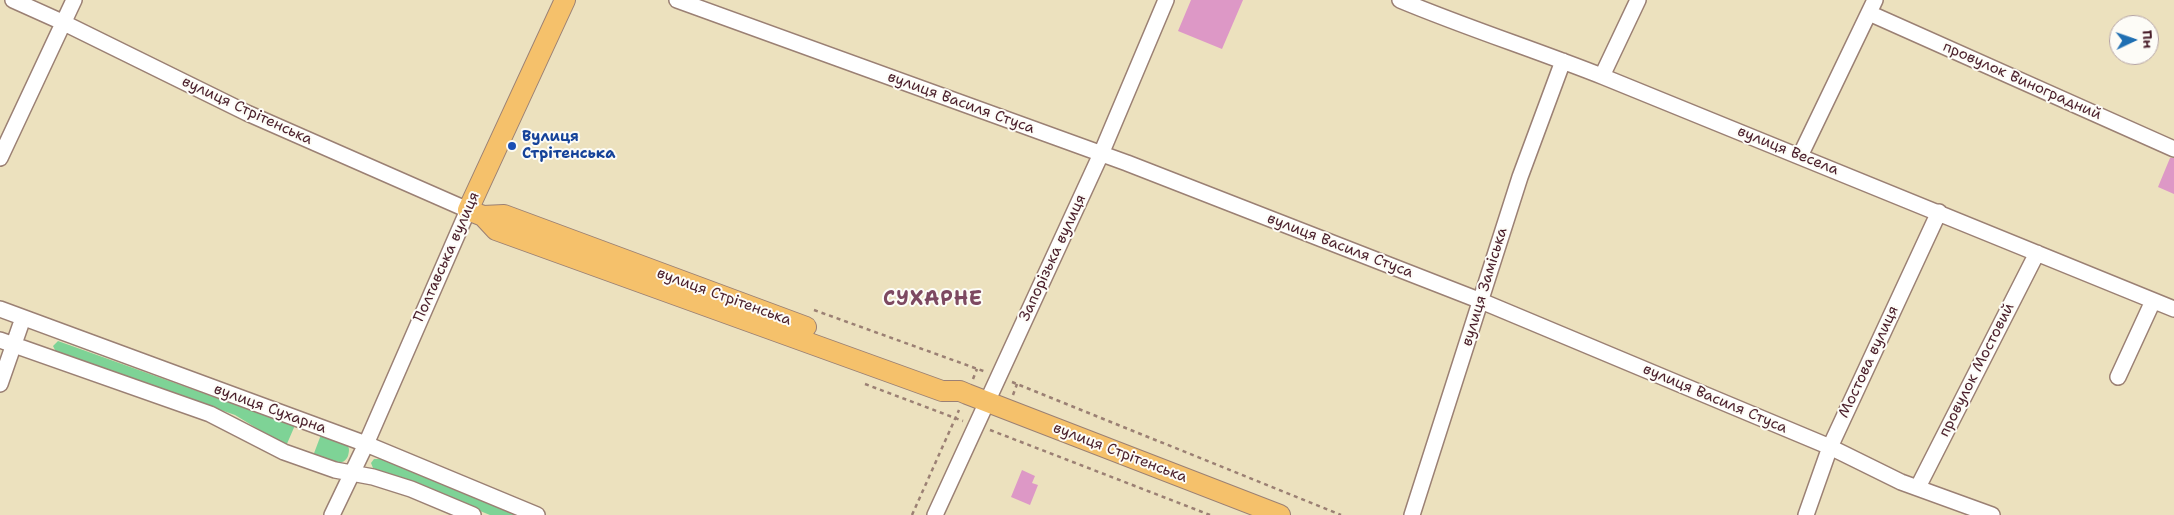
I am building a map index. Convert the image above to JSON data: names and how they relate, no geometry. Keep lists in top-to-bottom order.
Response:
{
  "streets": {
    "main road": ["вулиця Стрітенська", "Полтавська вулиця"],
    "street": [
      "провулок Виноградний",
      "вулиця Василя Стуса",
      "вулиця Весела",
      "Запорізька вулиця",
      "вулиця Заміська",
      "Мостова вулиця",
      "провулок Мостовий",
      "вулиця Сухарна"
    ]
  },
  "crossings": [
    ["вулиця Василя Стуса", "Запорізька вулиця"],
    ["вулиця Василя Стуса", "вулиця Заміська"],
    ["вулиця Василя Стуса", "Мостова вулиця"],
    ["вулиця Василя Стуса", "провулок Мостовий"],
    ["вулиця Стрітенська", "Полтавська вулиця"],
    ["вулиця Стрітенська", "Запорізька вулиця"],
    ["вулиця Весела", "вулиця Заміська"],
    ["вулиця Весела", "Мостова вулиця"],
    ["вулиця Весела", "провулок Мостовий"],
    ["Полтавська вулиця", "вулиця Сухарна"]
  ],
  "districts": ["СУХАРНЕ"],
  "places": ["Вулиця Стрітенська"],
  "north": "right"
}
